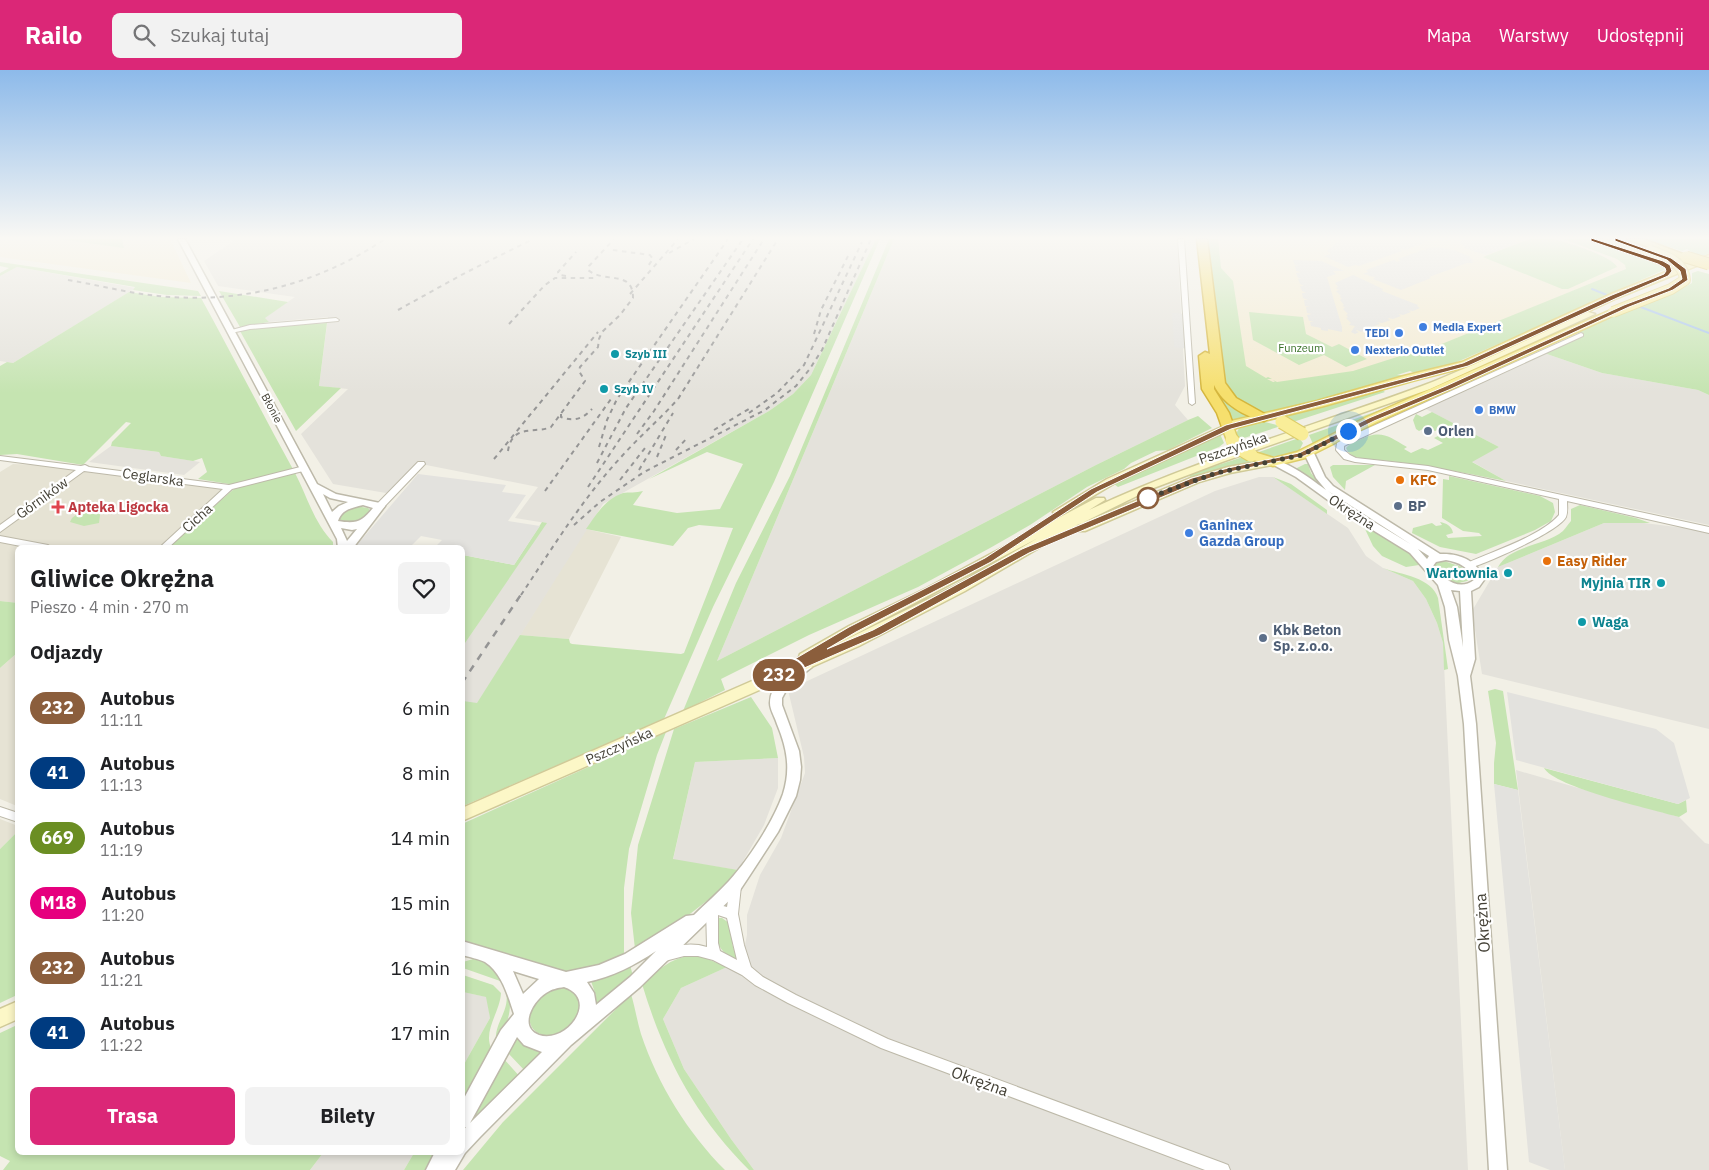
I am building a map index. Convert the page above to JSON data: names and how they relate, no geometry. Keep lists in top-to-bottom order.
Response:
{
  "streets": {
    "main road": ["Pszczyńska"],
    "street": [
      "Błonie",
      "Ceglarska",
      "Górników",
      "Okrężna",
      "Cicha"
    ]
  },
  "crossings": [
    ["Błonie", "Ceglarska"],
    ["Pszczyńska", "Okrężna"],
    ["Ceglarska", "Górników"],
    ["Ceglarska", "Cicha"]
  ],
  "parks": ["Funzeum"],
  "places": {
    "other": [
      "Media Expert",
      "TEDi",
      "Nexterio Outlet",
      "Szyb III",
      "Szyb IV",
      "BMW",
      "Orlen",
      "KFC",
      "BP",
      "Ganinex Gazda Group",
      "Easy Rider",
      "Wartownia",
      "Myjnia TIR",
      "Waga",
      "Kbk Beton Sp. z.o.o."
    ],
    "health": ["Apteka Ligocka"]
  },
  "lines": ["bus line 232"],
  "page": {
    "header": "Railo",
    "search": "Szukaj tutaj",
    "nav": ["Mapa", "Warstwy", "Udostępnij"],
    "on_map": "232",
    "heading": [
      ["Gliwice Okrężna", "Pieszo · 4 min · 270 m"],
      "Odjazdy"
    ],
    "list": [
      {
        "mark": "232",
        "name": "Autobus",
        "note": "11:11",
        "value": "6 min"
      },
      {
        "mark": "41",
        "name": "Autobus",
        "note": "11:13",
        "value": "8 min"
      },
      {
        "mark": "669",
        "name": "Autobus",
        "note": "11:19",
        "value": "14 min"
      },
      {
        "mark": "M18",
        "name": "Autobus",
        "note": "11:20",
        "value": "15 min"
      },
      {
        "mark": "232",
        "name": "Autobus",
        "note": "11:21",
        "value": "16 min"
      },
      {
        "mark": "41",
        "name": "Autobus",
        "note": "11:22",
        "value": "17 min"
      }
    ],
    "buttons": ["Trasa", "Bilety"]
  }
}
